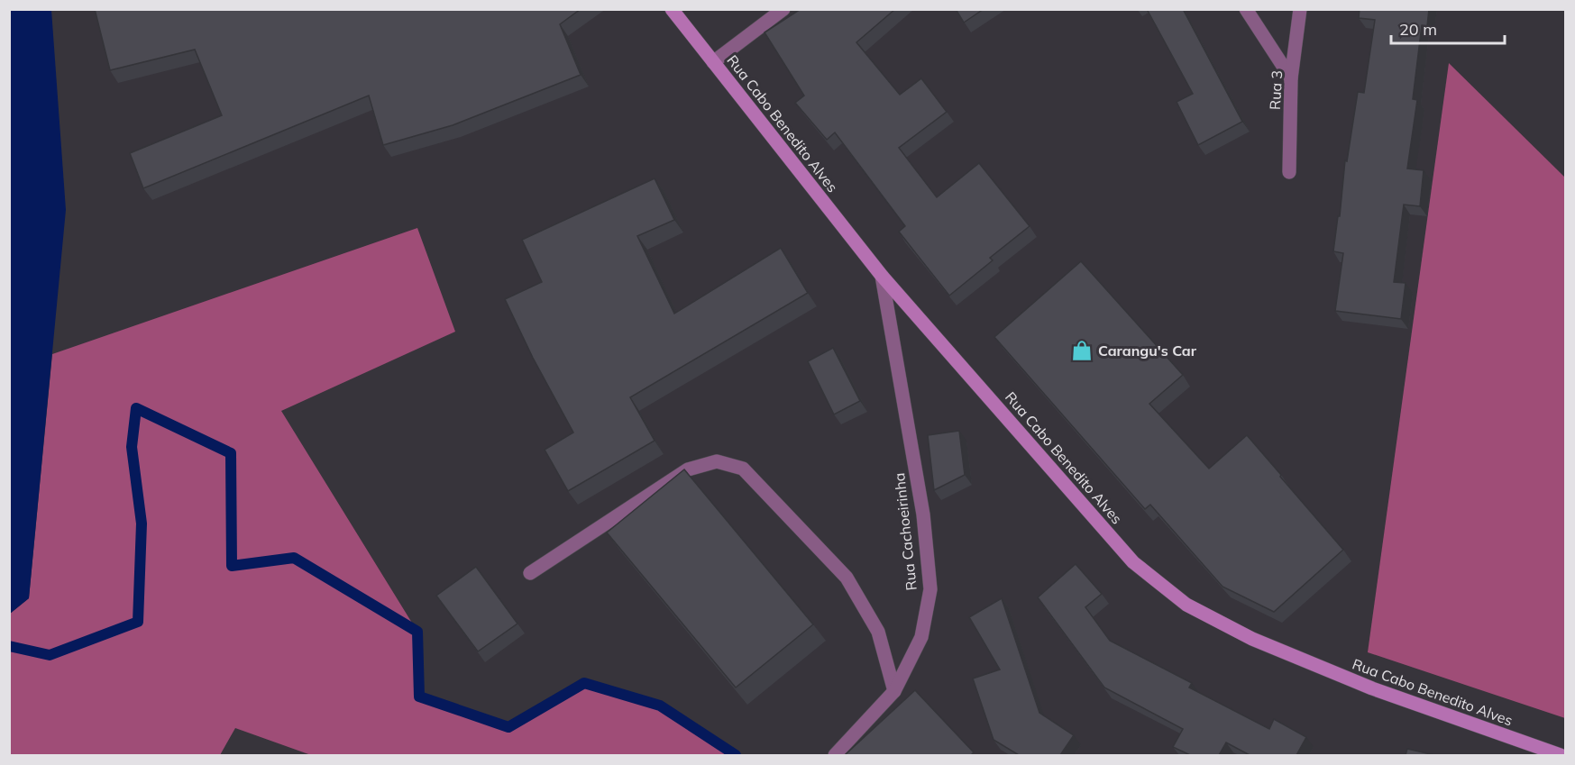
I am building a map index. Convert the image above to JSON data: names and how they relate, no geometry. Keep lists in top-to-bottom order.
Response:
{
  "streets": {
    "main road": ["Rua Cabo Benedito Alves"],
    "street": ["Rua 3", "Rua Cachoeirinha"]
  },
  "crossings": [
    ["Rua Cabo Benedito Alves", "Rua Cachoeirinha"]
  ],
  "places": {
    "shop": ["Carangu's Car"]
  },
  "scale_bar": "20 m"
}
